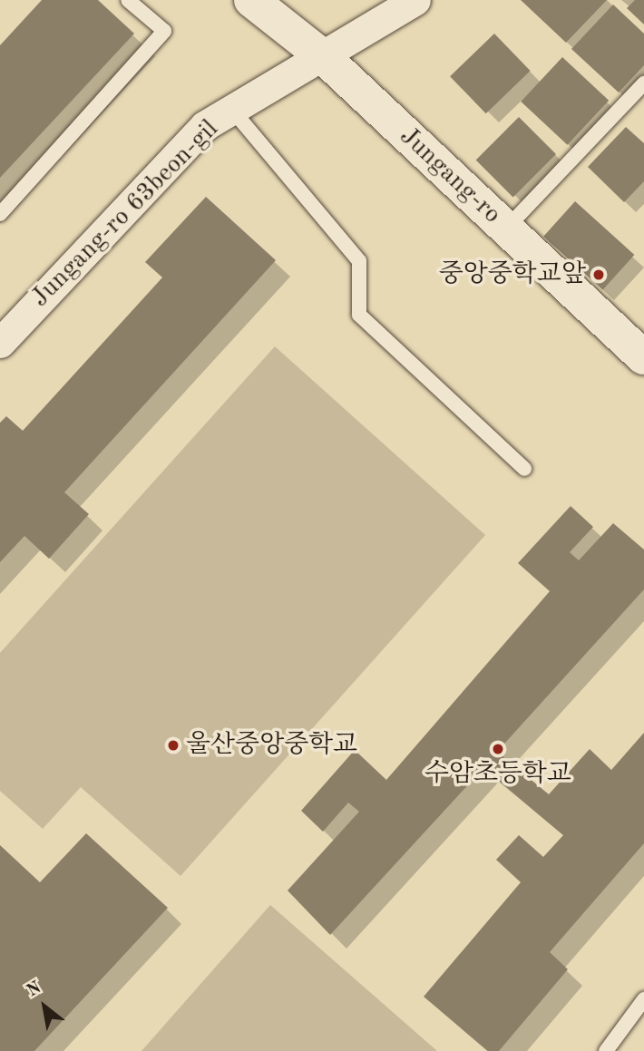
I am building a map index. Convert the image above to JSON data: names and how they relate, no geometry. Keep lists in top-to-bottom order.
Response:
{
  "streets": {
    "main road": ["Jungang-ro"],
    "street": ["Jungang-ro 63beon-gil"]
  },
  "crossings": [
    ["Jungang-ro", "Jungang-ro 63beon-gil"]
  ],
  "places": ["중앙중학교앞", "울산중앙중학교", "수암초등학교"],
  "north": "top left"
}
